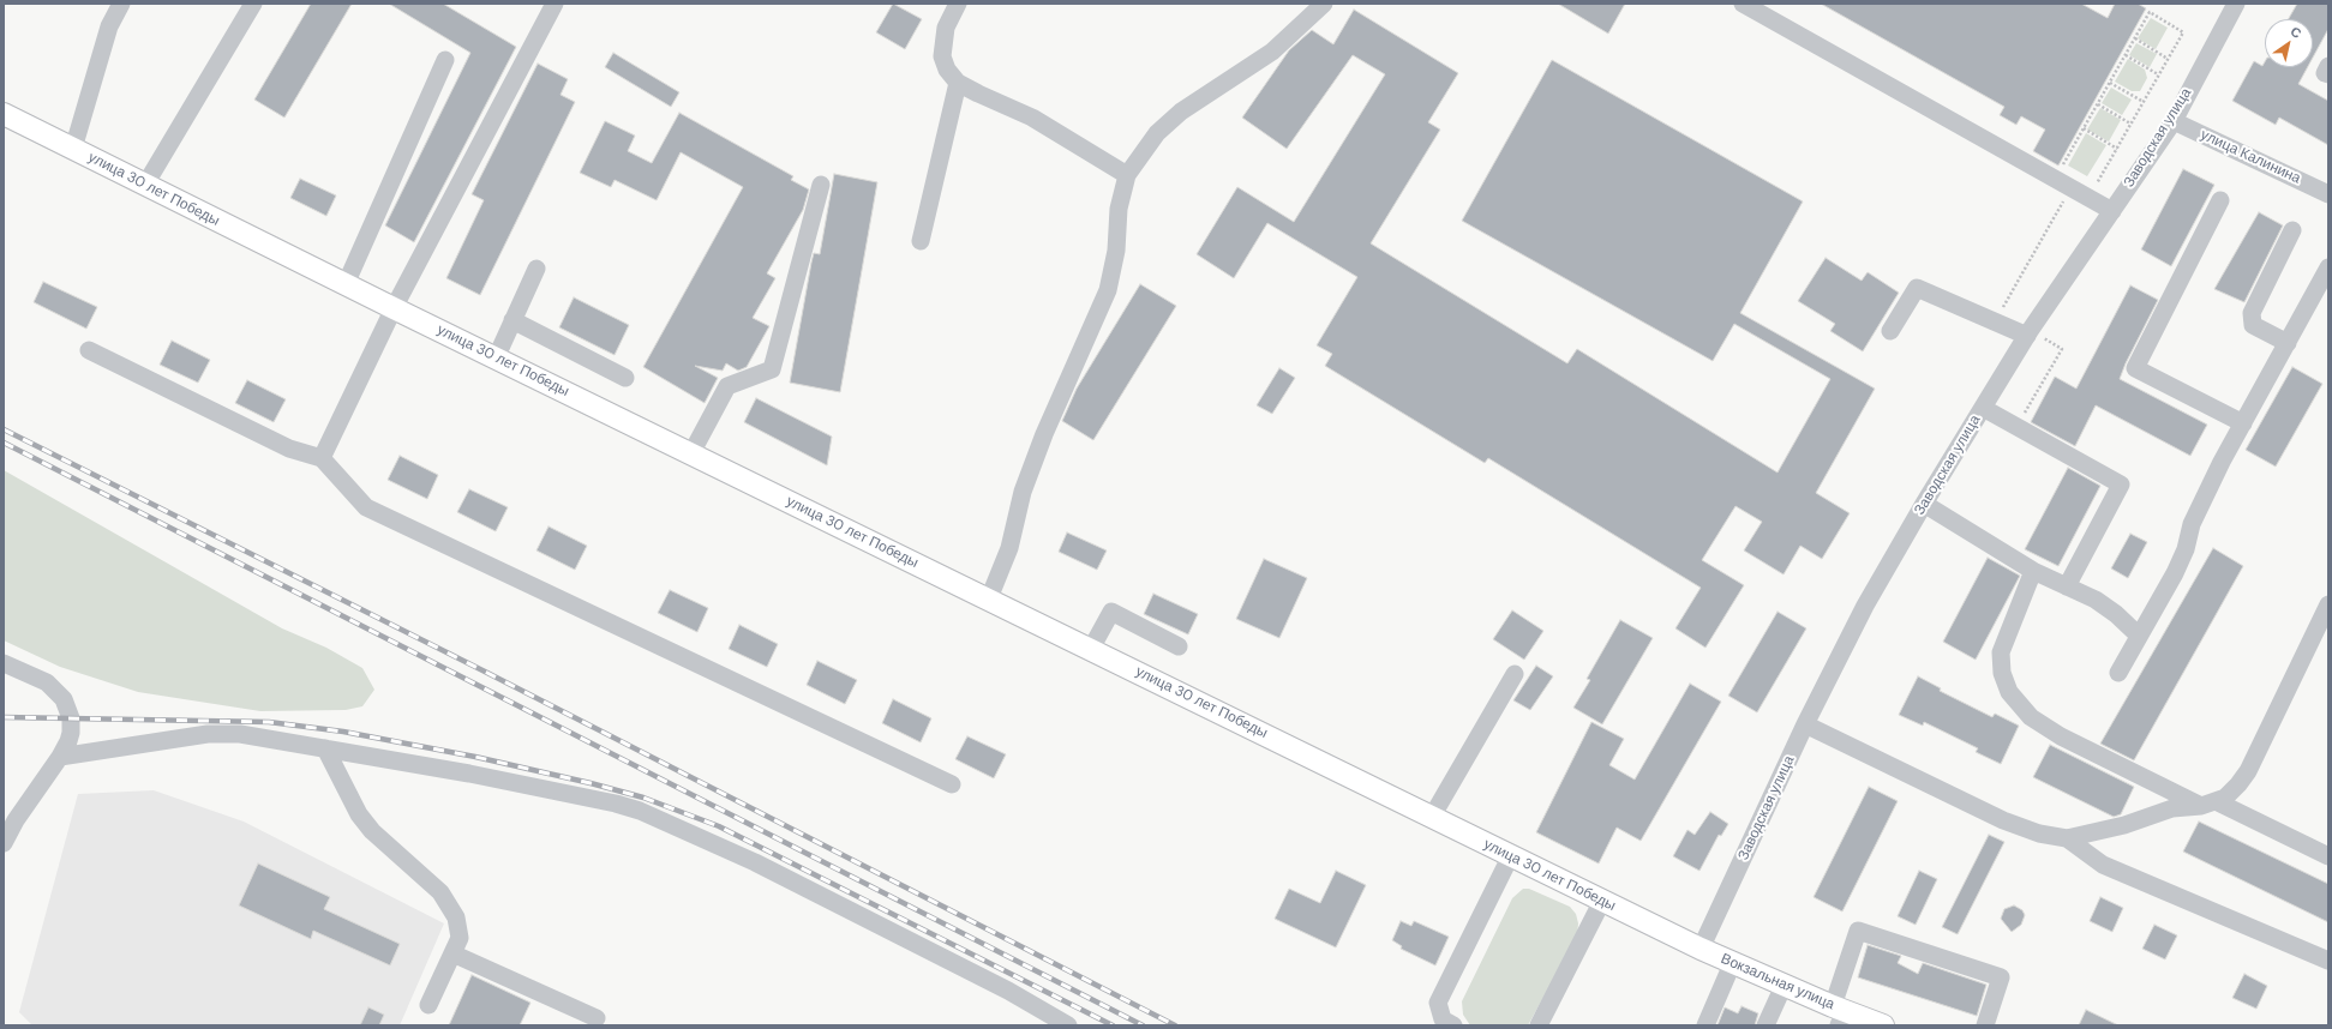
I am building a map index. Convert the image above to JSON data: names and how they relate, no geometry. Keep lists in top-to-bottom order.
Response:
{
  "streets": {
    "main road": ["улица 30 лет Победы", "Вокзальная улица"],
    "street": ["Заводская улица", "улица Калинина"]
  },
  "crossings": [
    ["Заводская улица", "улица Калинина"],
    ["Заводская улица", "улица 30 лет Победы"],
    ["Заводская улица", "Вокзальная улица"],
    ["улица 30 лет Победы", "Вокзальная улица"]
  ],
  "north": "top right"
}
